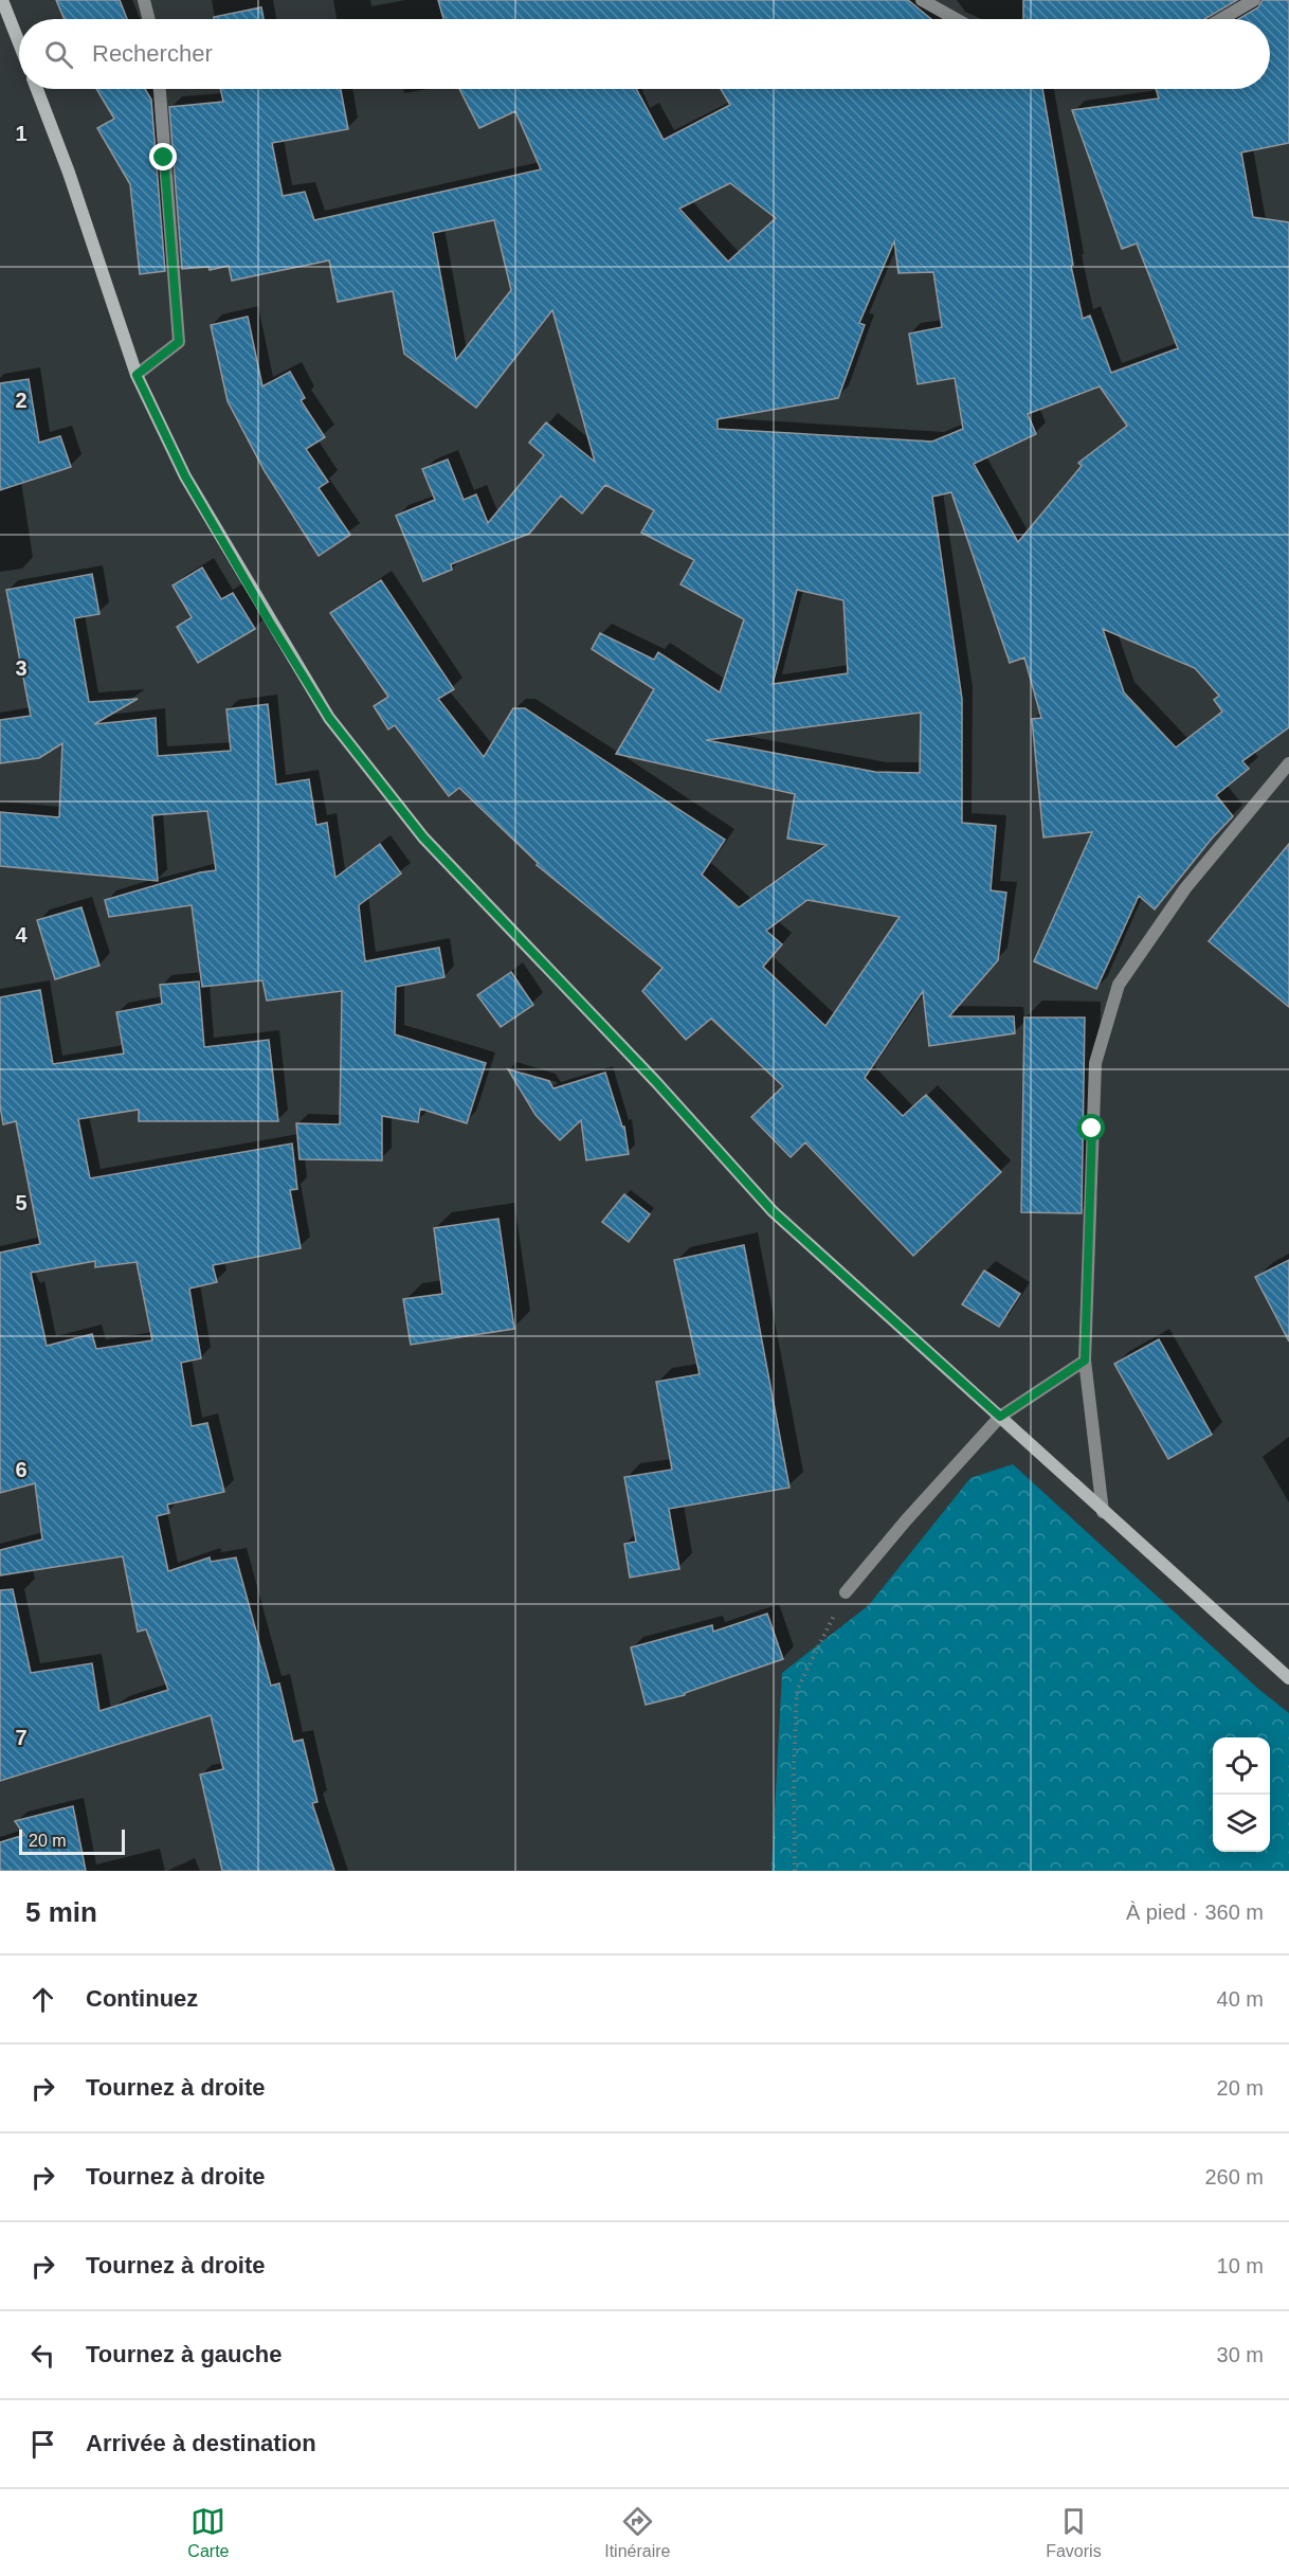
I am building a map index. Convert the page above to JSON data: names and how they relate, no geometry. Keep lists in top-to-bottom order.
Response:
{
  "scale_bar": "20 m",
  "page": {
    "search": "Rechercher",
    "scale": "20 m",
    "heading": ["5 min", "À pied · 360 m"],
    "list": [
      ["Continuez", "40 m"],
      ["Tournez à droite", "20 m"],
      ["Tournez à droite", "260 m"],
      ["Tournez à droite", "10 m"],
      ["Tournez à gauche", "30 m"],
      "Arrivée à destination"
    ],
    "nav": ["Carte", "Itinéraire", "Favoris"]
  },
  "grid": {
    "rows": [
      "1",
      "2",
      "3",
      "4",
      "5",
      "6",
      "7"
    ]
  }
}
